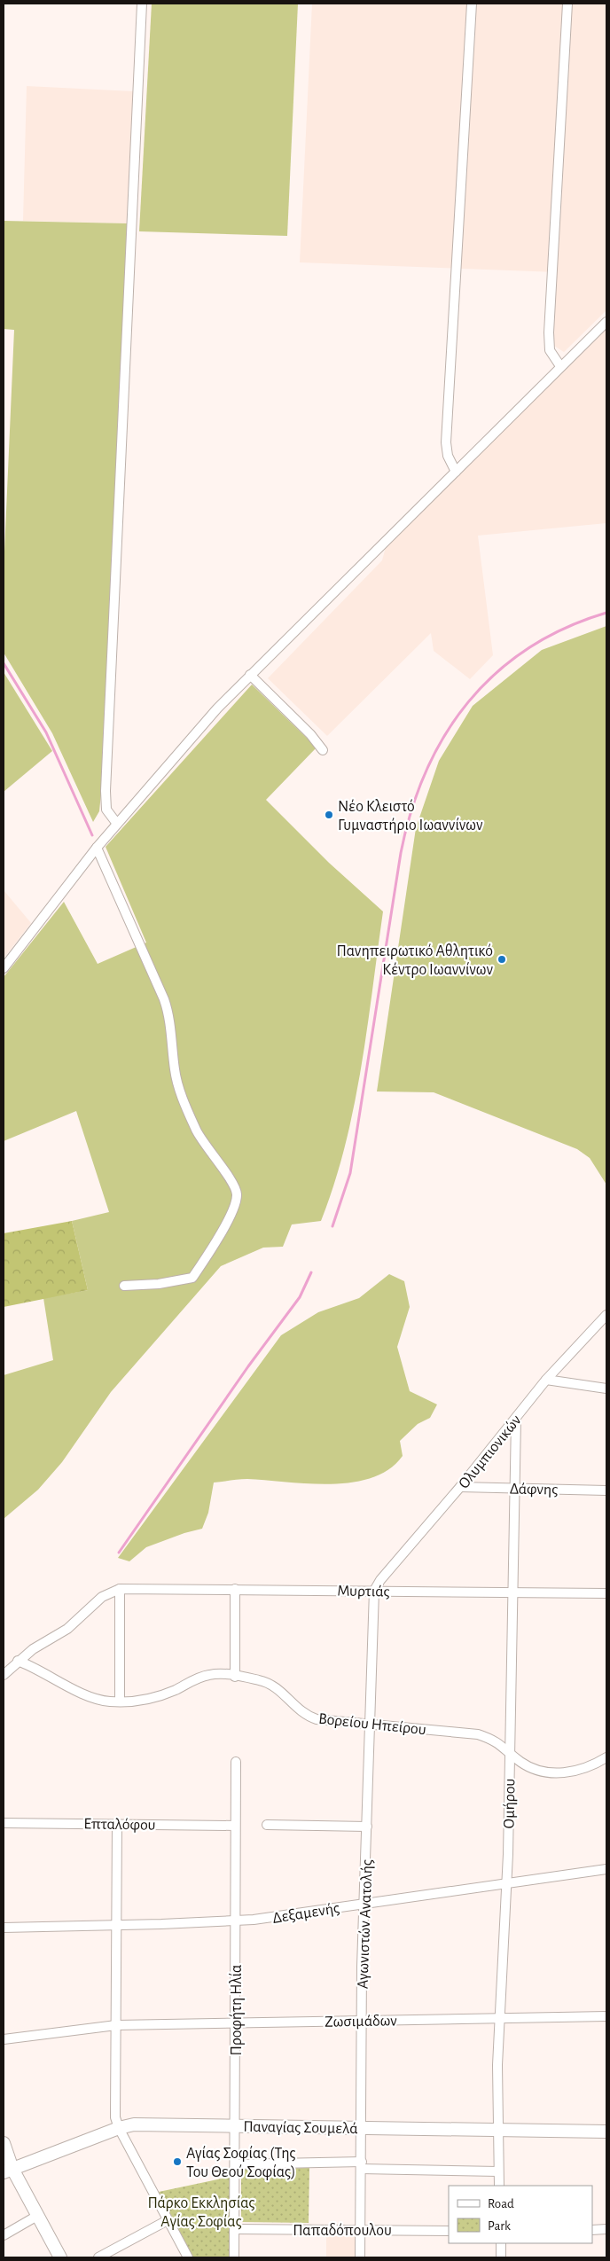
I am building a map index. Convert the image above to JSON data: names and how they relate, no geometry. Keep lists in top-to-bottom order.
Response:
{
  "streets": {
    "street": [
      "Ολυμπιονικών",
      "Δάφνης",
      "Μυρτιάς",
      "Βορείου Ηπείρου",
      "Ομήρου",
      "Επταλόφου",
      "Δεξαμενής",
      "Αγωνιστών Ανατολής",
      "Προφήτη Ηλία",
      "Ζωσιμάδων",
      "Παναγίας Σουμελά",
      "Παπαδόπουλου"
    ]
  },
  "crossings": [
    ["Ολυμπιονικών", "Δάφνης"],
    ["Ολυμπιονικών", "Μυρτιάς"],
    ["Ολυμπιονικών", "Ομήρου"],
    ["Ολυμπιονικών", "Αγωνιστών Ανατολής"],
    ["Δάφνης", "Ομήρου"],
    ["Μυρτιάς", "Ομήρου"],
    ["Μυρτιάς", "Αγωνιστών Ανατολής"],
    ["Βορείου Ηπείρου", "Ομήρου"],
    ["Βορείου Ηπείρου", "Αγωνιστών Ανατολής"],
    ["Ομήρου", "Δεξαμενής"],
    ["Ομήρου", "Ζωσιμάδων"],
    ["Ομήρου", "Παναγίας Σουμελά"],
    ["Επταλόφου", "Προφήτη Ηλία"],
    ["Δεξαμενής", "Αγωνιστών Ανατολής"],
    ["Δεξαμενής", "Προφήτη Ηλία"],
    ["Αγωνιστών Ανατολής", "Ζωσιμάδων"],
    ["Αγωνιστών Ανατολής", "Παναγίας Σουμελά"],
    ["Αγωνιστών Ανατολής", "Παπαδόπουλου"],
    ["Προφήτη Ηλία", "Ζωσιμάδων"],
    ["Προφήτη Ηλία", "Παναγίας Σουμελά"],
    ["Προφήτη Ηλία", "Παπαδόπουλου"]
  ],
  "parks": ["Πάρκο Εκκλησίας Αγίας Σοφίας"],
  "places": ["Νέο Κλειστό Γυμναστήριο Ιωαννίνων", "Πανηπειρωτικό Αθλητικό Κέντρο Ιωαννίνων", "Αγίας Σοφίας (Της Του Θεού Σοφίας)"],
  "legend": ["Road", "Park"]
}
